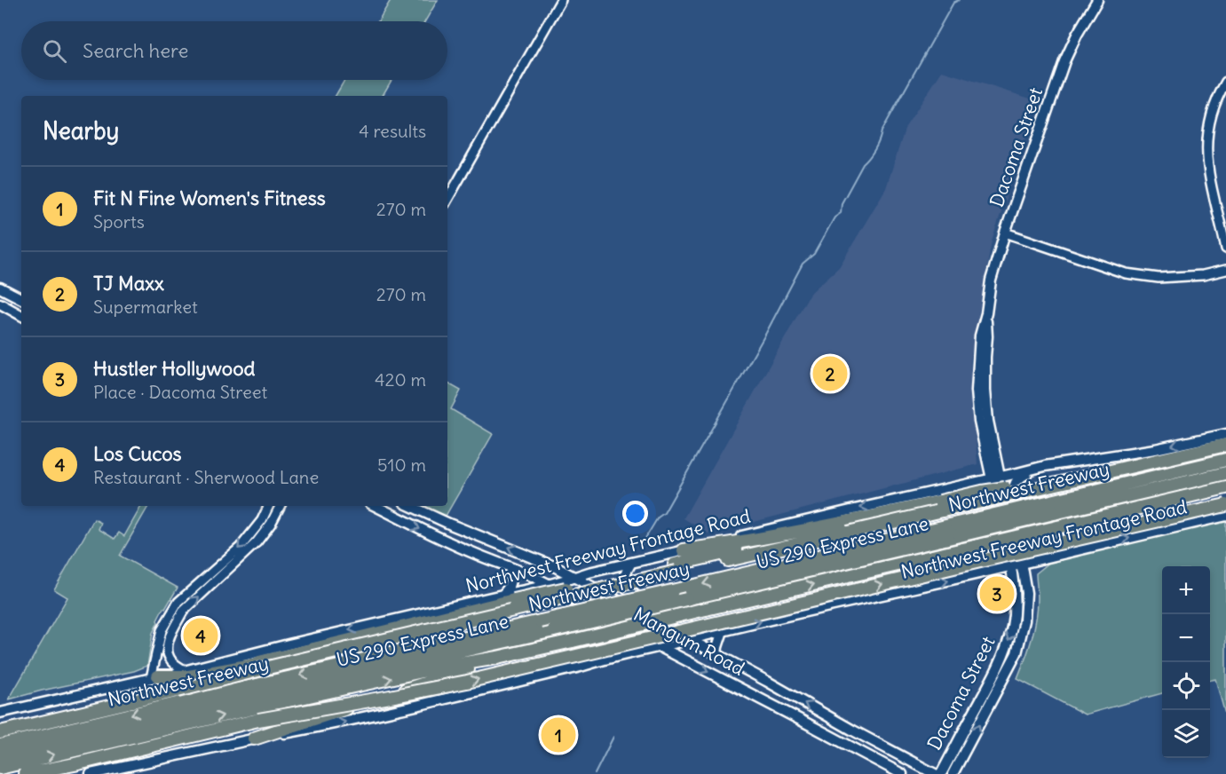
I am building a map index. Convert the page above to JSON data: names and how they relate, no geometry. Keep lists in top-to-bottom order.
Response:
{
  "streets": {
    "highway": ["Northwest Freeway", "US 290 Express Lane"],
    "main road": ["Dacoma Street", "Northwest Freeway Frontage Road", "Mangum Road"]
  },
  "crossings": [
    ["Dacoma Street", "Northwest Freeway Frontage Road"],
    ["Northwest Freeway", "US 290 Express Lane"],
    ["Northwest Freeway Frontage Road", "Mangum Road"]
  ],
  "page": {
    "search": "Search here",
    "heading": ["Nearby", "4 results"],
    "list": [
      {
        "mark": "1",
        "name": "Fit N Fine Women's Fitness",
        "note": "Sports",
        "value": "270 m"
      },
      {
        "mark": "2",
        "name": "TJ Maxx",
        "note": "Supermarket",
        "value": "270 m"
      },
      {
        "mark": "3",
        "name": "Hustler Hollywood",
        "note": "Place · Dacoma Street",
        "value": "420 m"
      },
      {
        "mark": "4",
        "name": "Los Cucos",
        "note": "Restaurant · Sherwood Lane",
        "value": "510 m"
      }
    ],
    "pins": [
      "2",
      "3",
      "4",
      "1"
    ],
    "map_buttons": ["+", "−"]
  }
}
